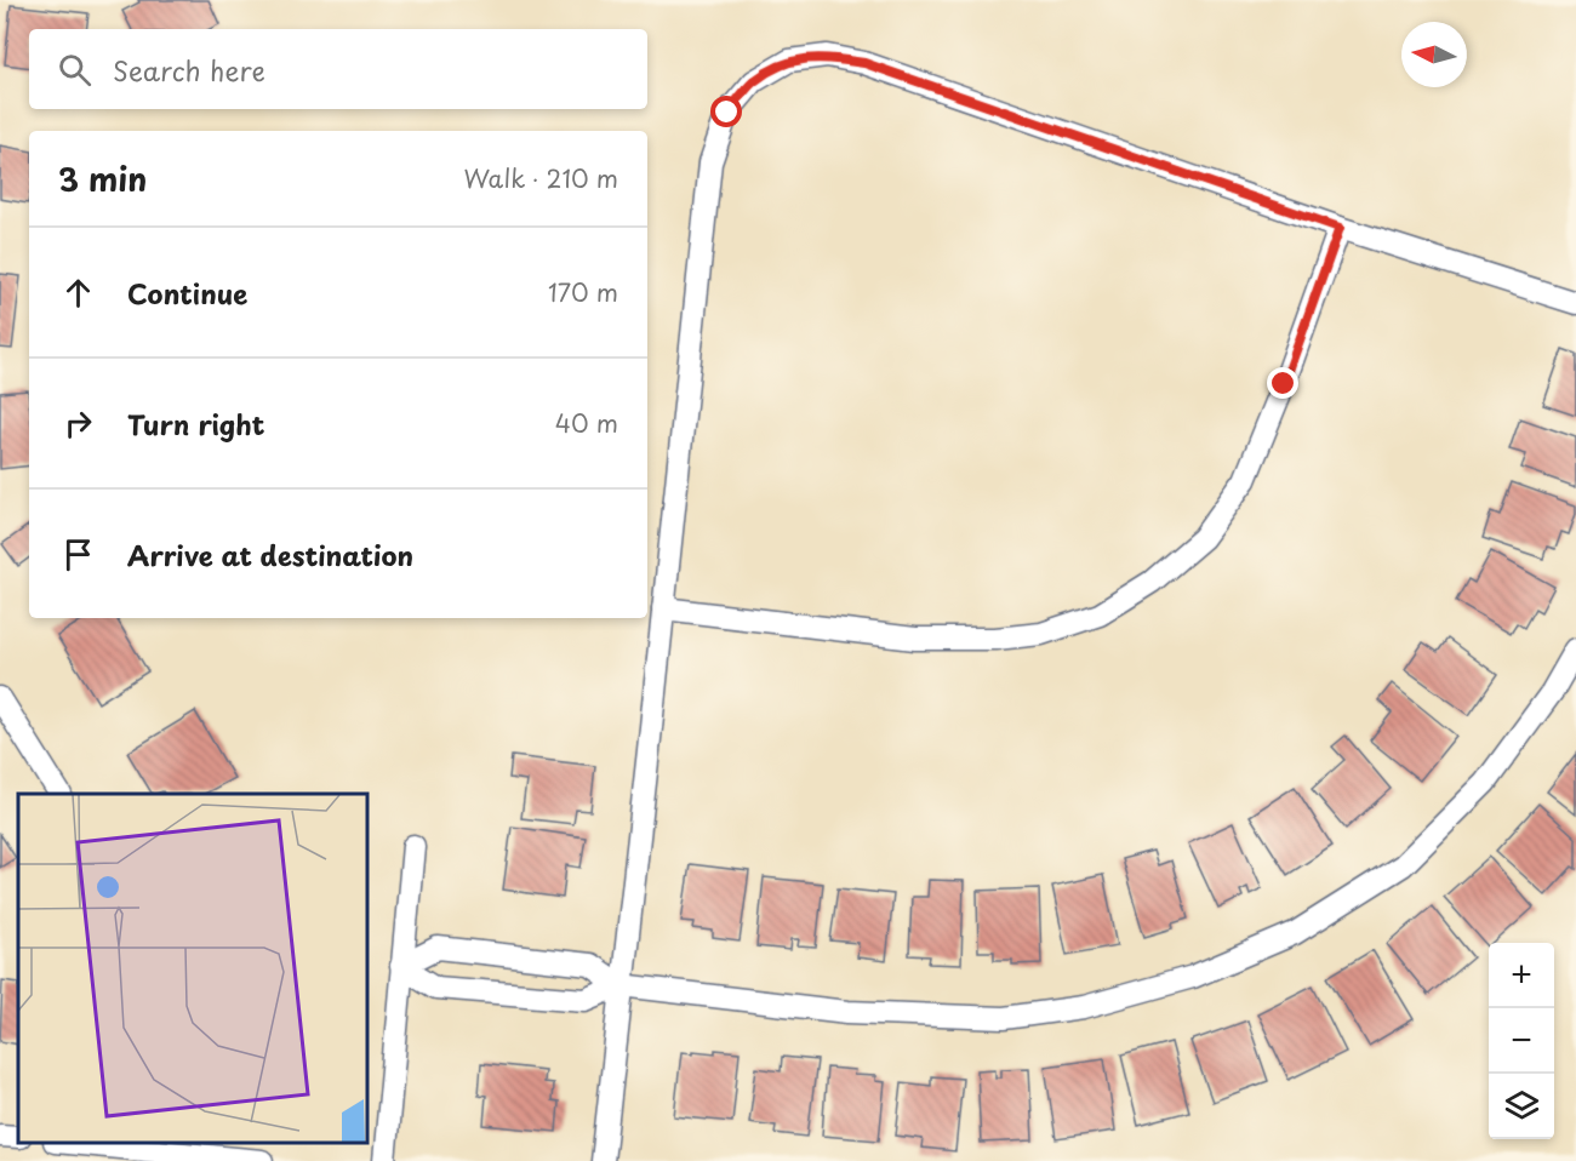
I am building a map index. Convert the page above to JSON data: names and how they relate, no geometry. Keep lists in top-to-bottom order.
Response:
{
  "north": "left",
  "page": {
    "search": "Search here",
    "heading": ["3 min", "Walk · 210 m"],
    "list": [
      ["Continue", "170 m"],
      ["Turn right", "40 m"],
      "Arrive at destination"
    ],
    "map_buttons": ["+", "−"]
  }
}
